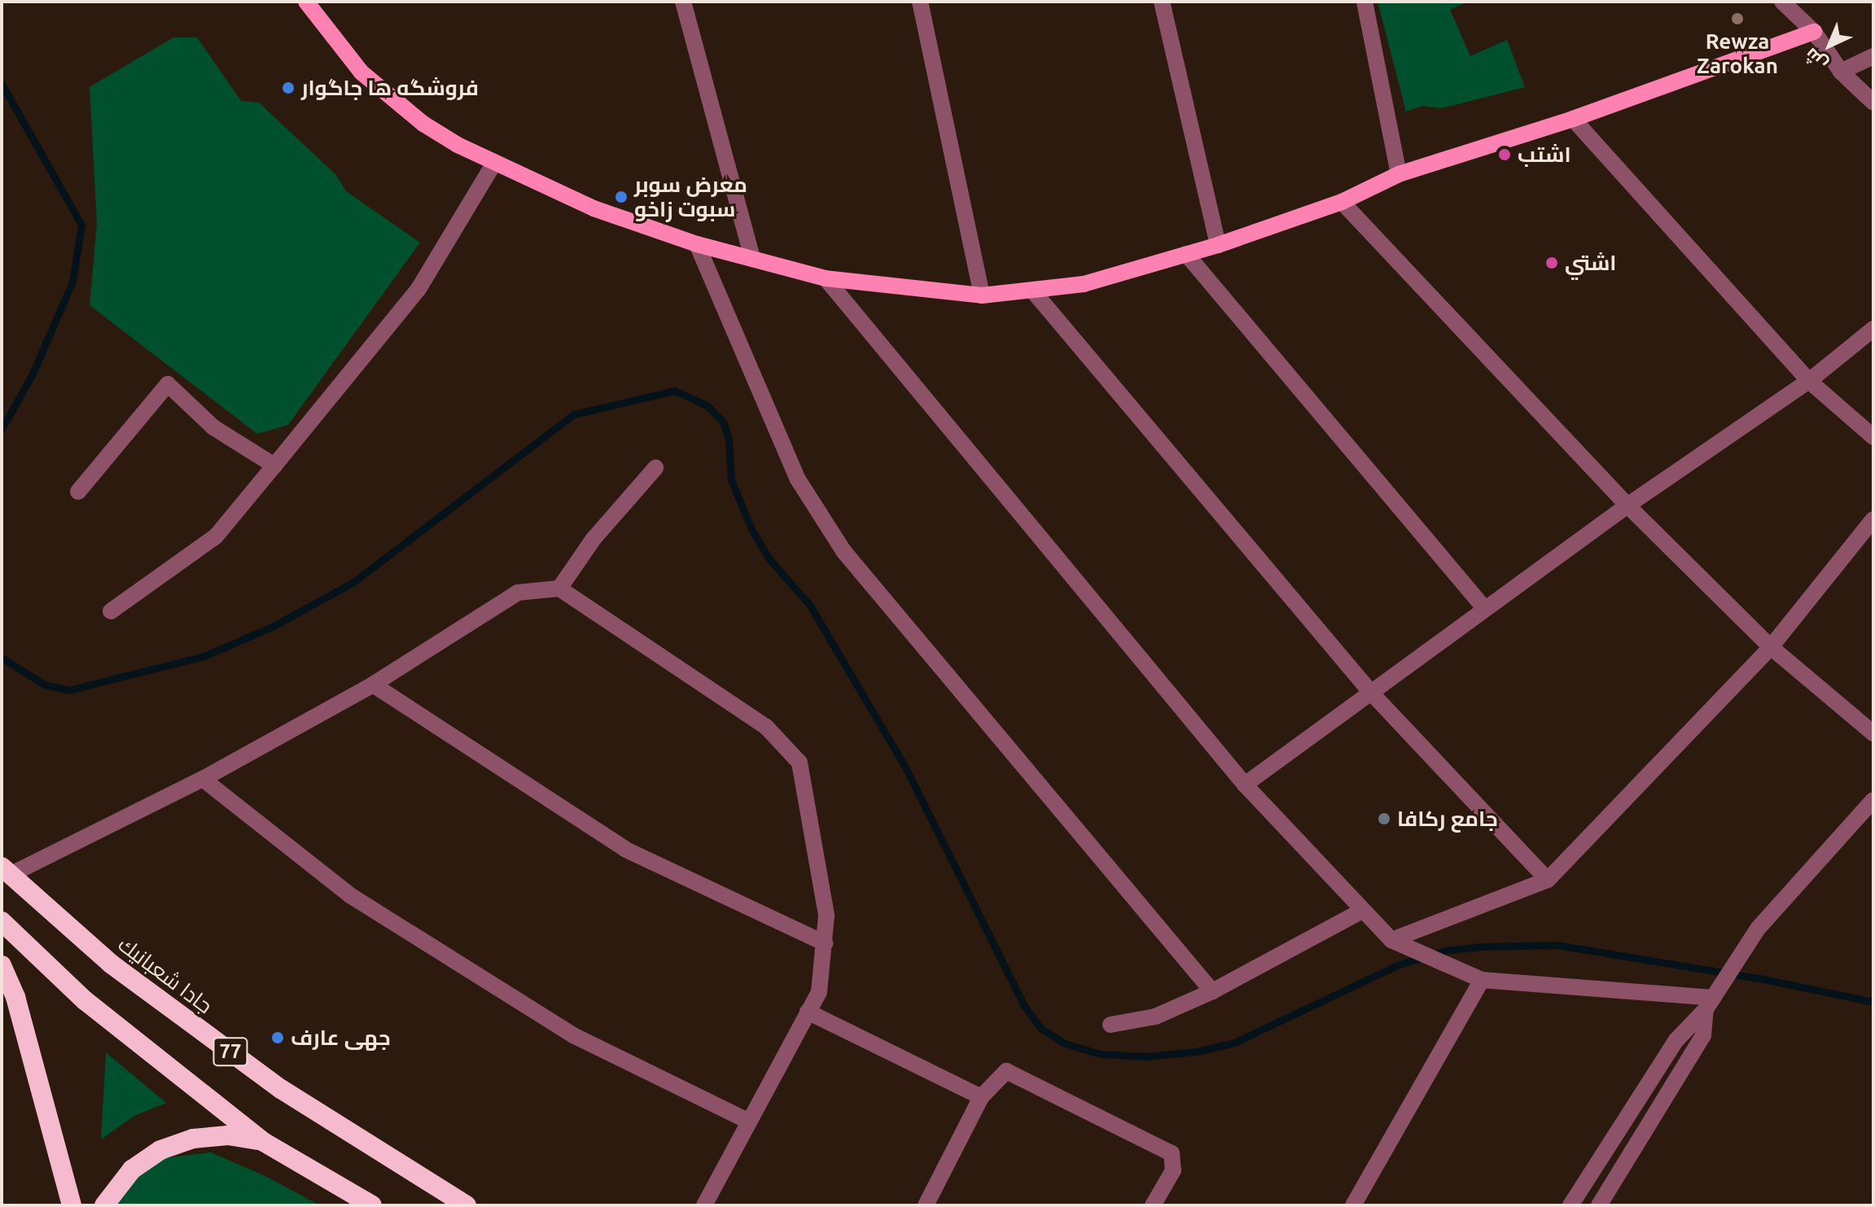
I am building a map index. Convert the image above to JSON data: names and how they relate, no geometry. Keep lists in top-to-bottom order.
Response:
{
  "streets": {
    "highway": ["جادا شعبانيك", "77"]
  },
  "places": [
    "Rewza Zarokan",
    "فروشگه ها جاگوار",
    "اشتب",
    "معرض سوبر سبوت زاخو",
    "اشتي",
    "جامع ركافا",
    "جهى عارف"
  ],
  "north": "bottom left"
}
